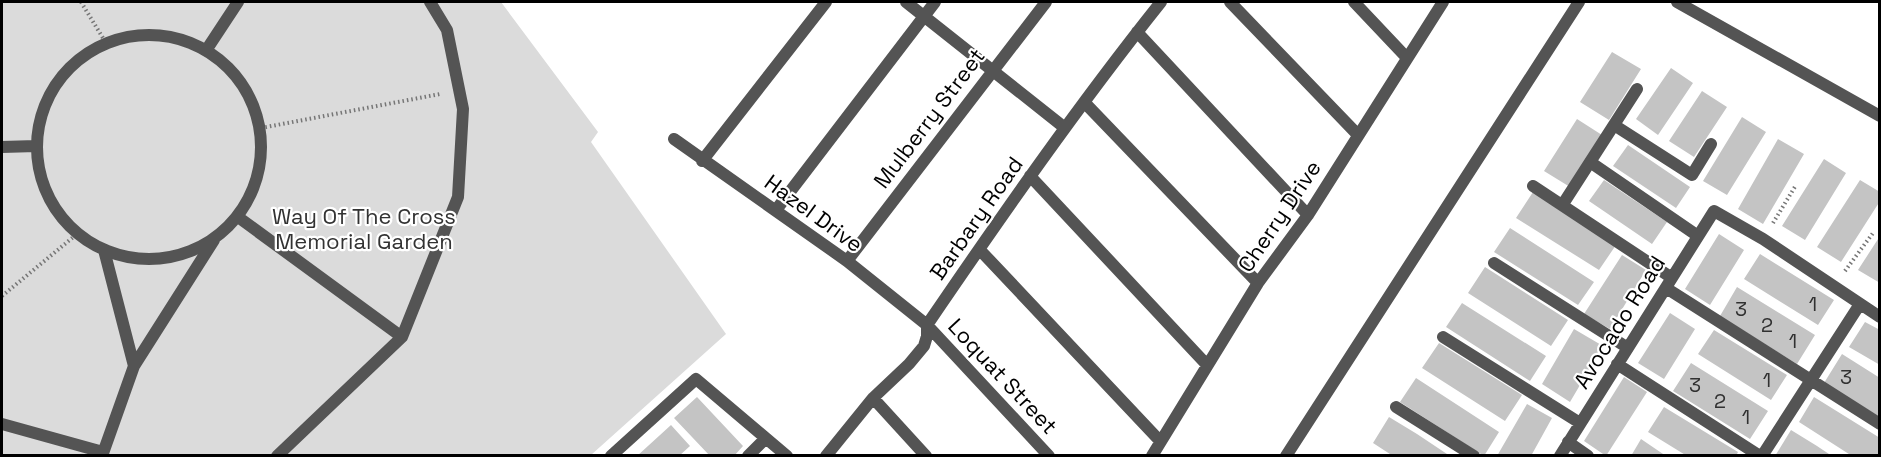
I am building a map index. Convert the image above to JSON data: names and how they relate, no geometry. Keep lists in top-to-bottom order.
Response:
{
  "streets": {
    "street": [
      "Mulberry Street",
      "Hazel Drive",
      "Cherry Drive",
      "Barbary Road",
      "Avocado Road",
      "Loquat Street"
    ]
  },
  "crossings": [
    ["Mulberry Street", "Hazel Drive"],
    ["Hazel Drive", "Barbary Road"],
    ["Hazel Drive", "Loquat Street"],
    ["Barbary Road", "Loquat Street"]
  ],
  "parks": ["Way Of The Cross Memorial Garden"],
  "house_numbers": [
    "1",
    "3",
    "2",
    "1",
    "3",
    "1",
    "3",
    "2",
    "1"
  ]
}
